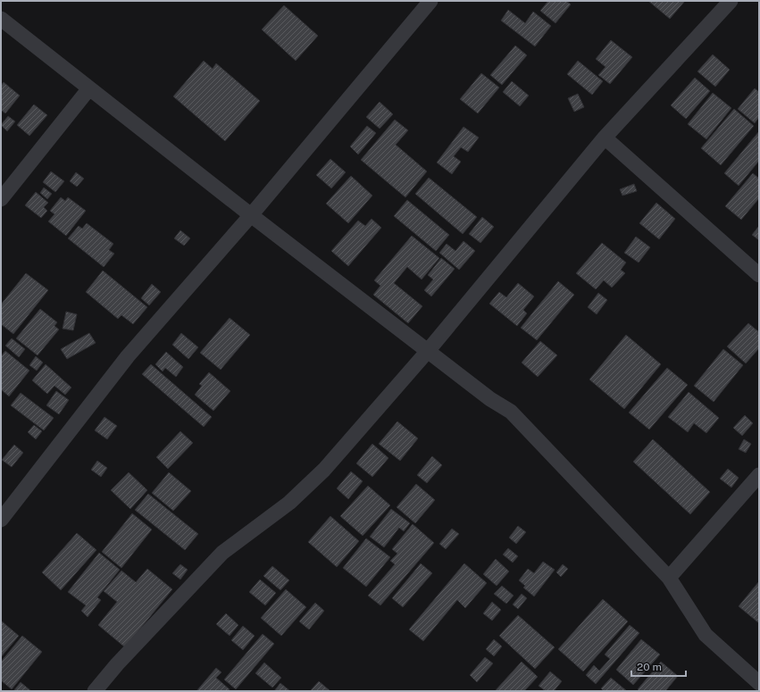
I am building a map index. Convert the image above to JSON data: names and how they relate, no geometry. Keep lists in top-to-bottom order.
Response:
{
  "scale_bar": "20 m"
}
